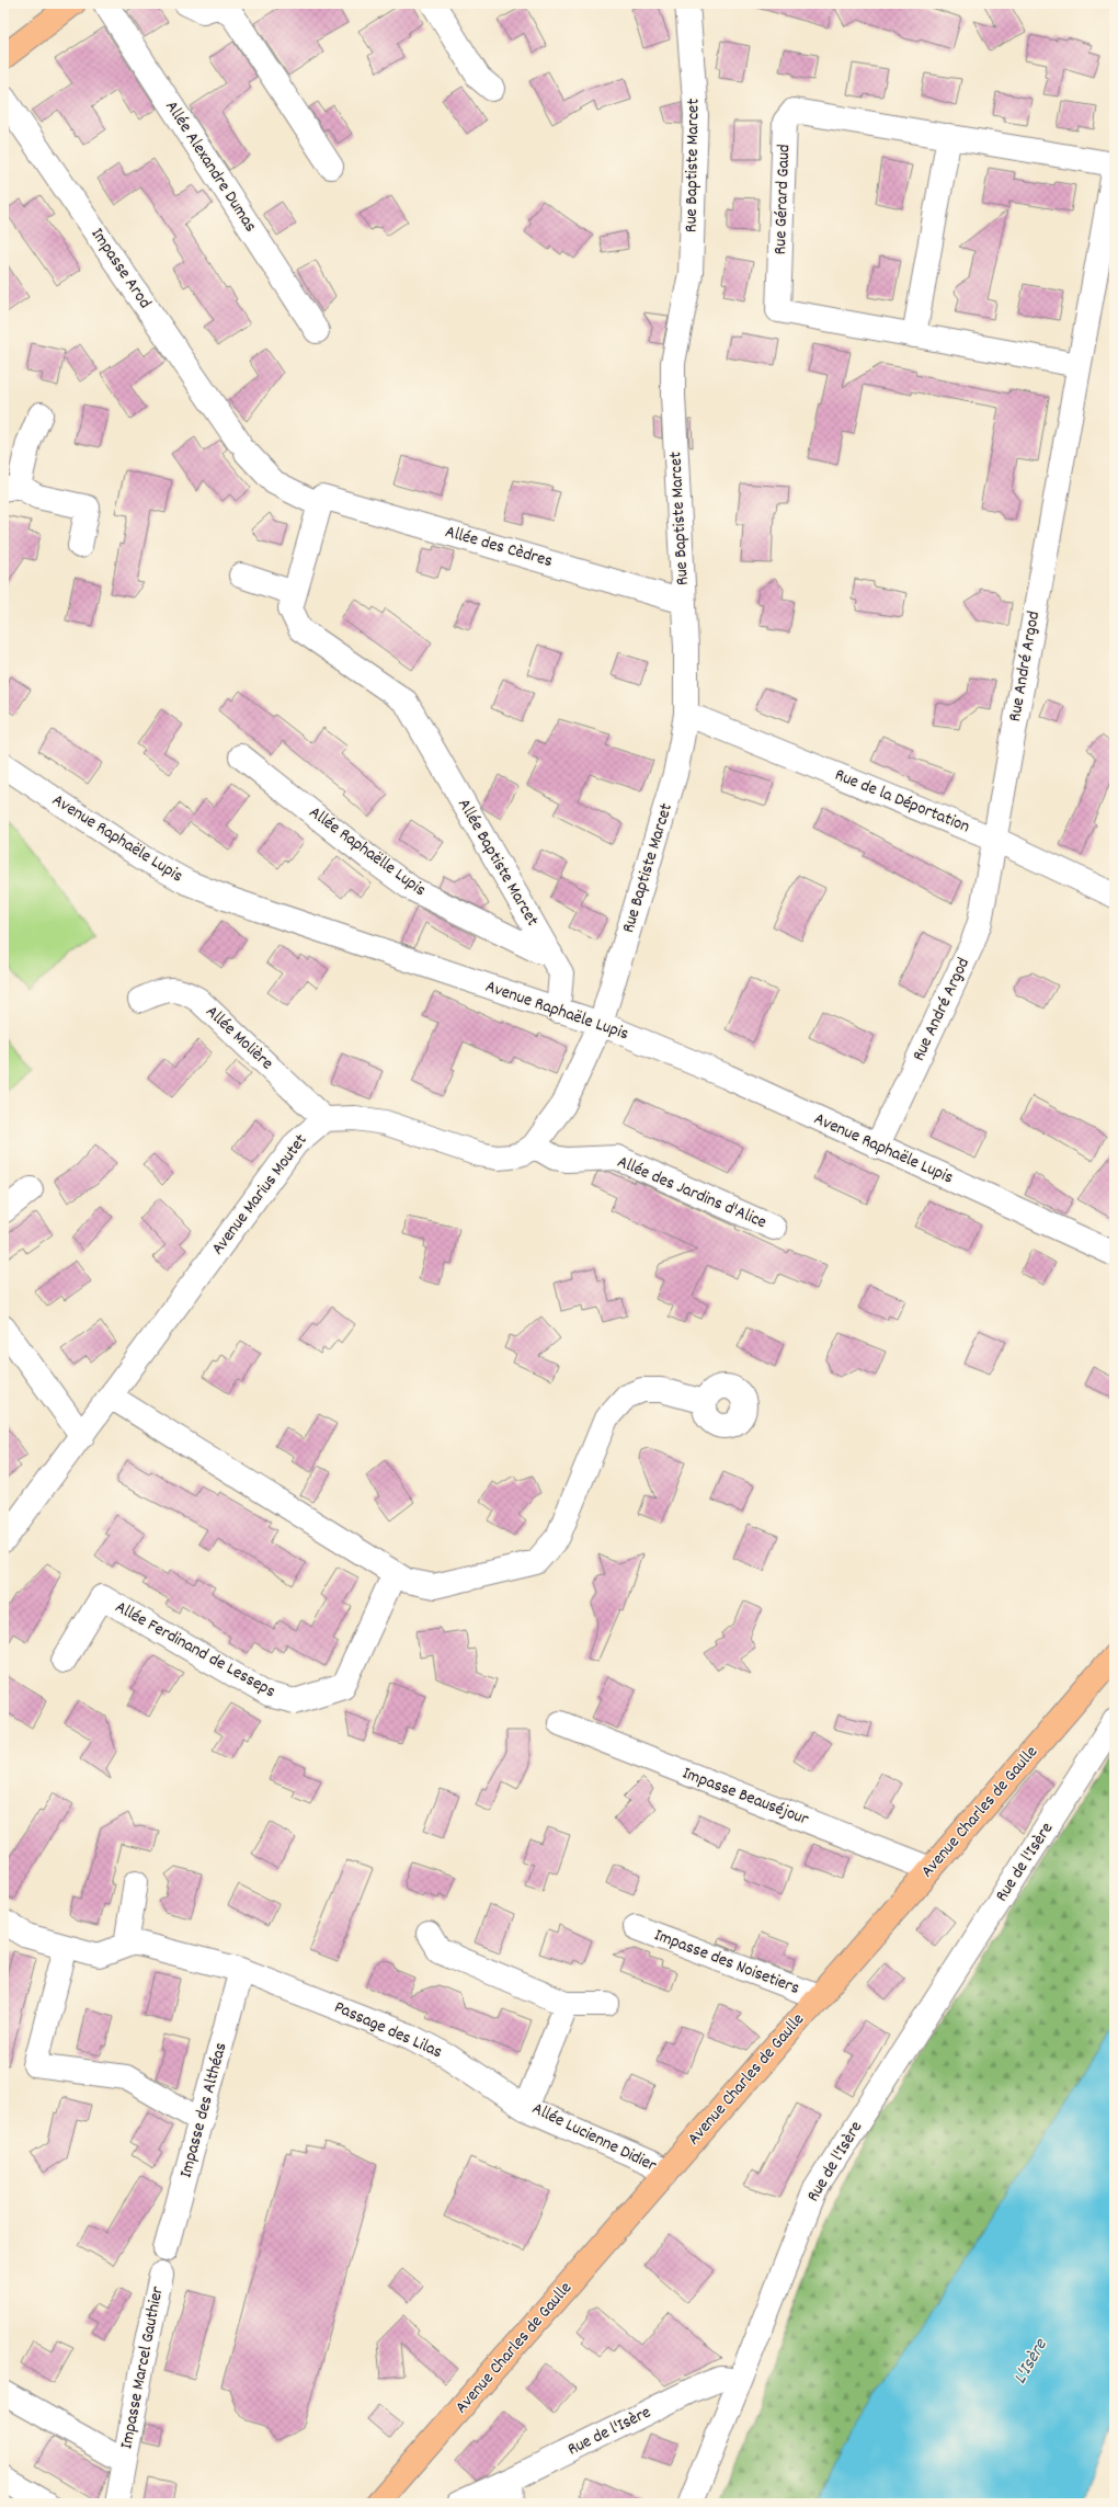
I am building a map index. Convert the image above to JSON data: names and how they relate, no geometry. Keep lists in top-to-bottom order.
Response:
{
  "streets": {
    "main road": ["Avenue Charles de Gaulle"],
    "street": [
      "Rue Baptiste Marcet",
      "Allée Alexandre Dumas",
      "Rue Gérard Gaud",
      "Impasse Arod",
      "Allée des Cèdres",
      "Rue André Argod",
      "Rue de la Déportation",
      "Avenue Raphaële Lupis",
      "Allée Raphaëlle Lupis",
      "Allée Baptiste Marcet",
      "Allée Molière",
      "Allée des Jardins d'Alice",
      "Avenue Marius Moutet",
      "Allée Ferdinand de Lesseps",
      "Impasse Beauséjour",
      "Rue de l'Isère",
      "Impasse des Noisetiers",
      "Passage des Lilas",
      "Impasse des Althéas",
      "Allée Lucienne Didier",
      "Impasse Marcel Gauthier"
    ]
  },
  "crossings": [
    ["Rue Baptiste Marcet", "Allée des Cèdres"],
    ["Rue Baptiste Marcet", "Rue de la Déportation"],
    ["Rue Baptiste Marcet", "Avenue Raphaële Lupis"],
    ["Rue Baptiste Marcet", "Avenue Marius Moutet"],
    ["Rue Gérard Gaud", "Rue André Argod"],
    ["Impasse Arod", "Allée des Cèdres"],
    ["Rue André Argod", "Rue de la Déportation"],
    ["Rue André Argod", "Avenue Raphaële Lupis"],
    ["Avenue Raphaële Lupis", "Allée Baptiste Marcet"],
    ["Avenue Raphaële Lupis", "Avenue Marius Moutet"],
    ["Allée Raphaëlle Lupis", "Allée Baptiste Marcet"],
    ["Allée Molière", "Avenue Marius Moutet"],
    ["Allée des Jardins d'Alice", "Avenue Marius Moutet"],
    ["Impasse Beauséjour", "Avenue Charles de Gaulle"],
    ["Avenue Charles de Gaulle", "Impasse des Noisetiers"],
    ["Avenue Charles de Gaulle", "Allée Lucienne Didier"],
    ["Passage des Lilas", "Impasse des Althéas"],
    ["Passage des Lilas", "Allée Lucienne Didier"]
  ],
  "water": ["L'Isère"]
}
